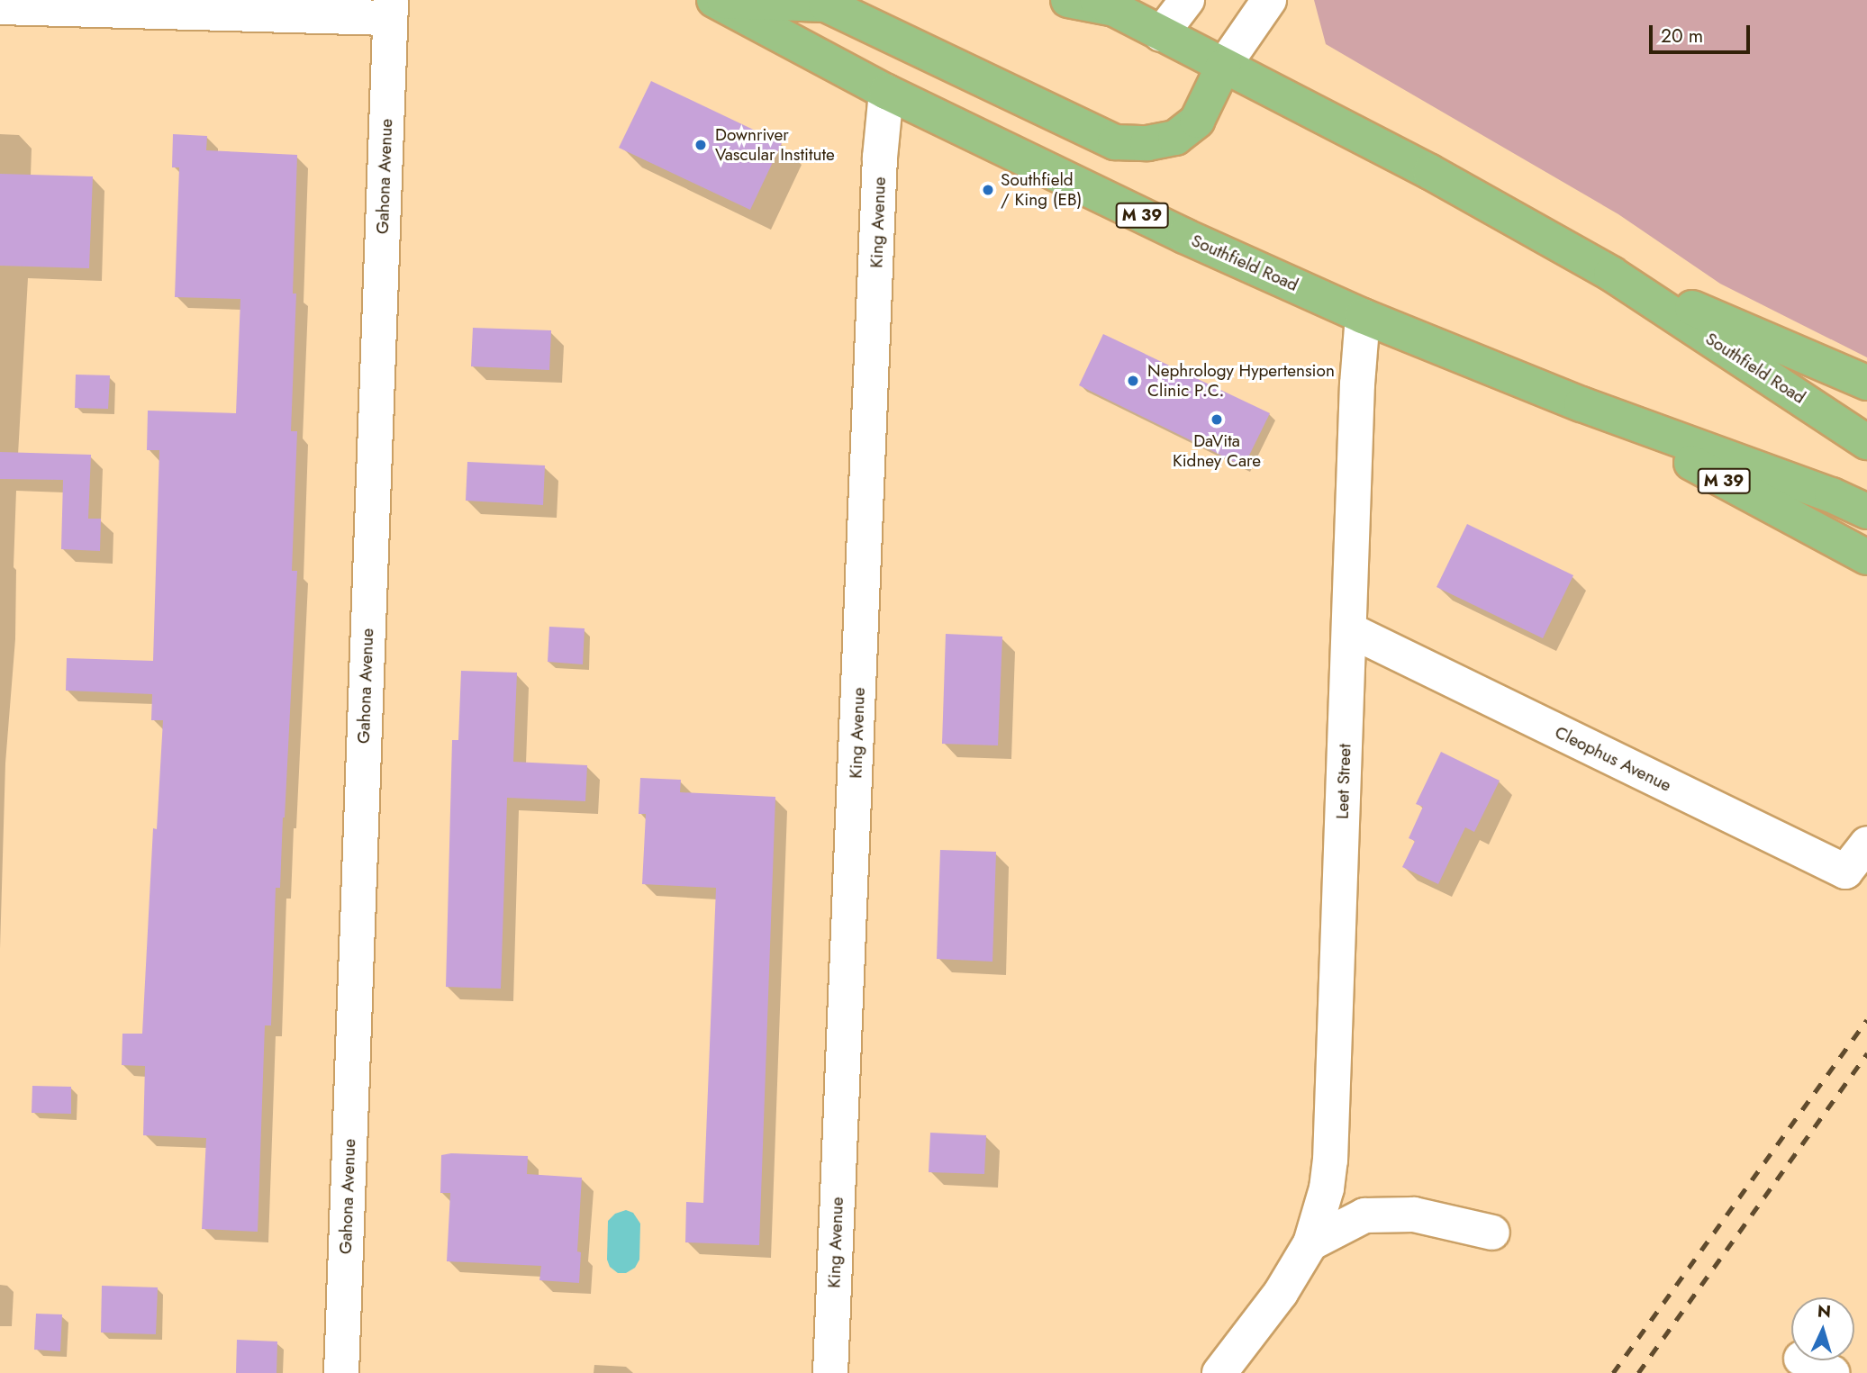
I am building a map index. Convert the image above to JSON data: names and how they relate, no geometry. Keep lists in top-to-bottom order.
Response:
{
  "streets": {
    "highway": ["M 39", "Southfield Road"],
    "street": [
      "Gahona Avenue",
      "King Avenue",
      "Cleophus Avenue",
      "Leet Street"
    ]
  },
  "crossings": [
    ["King Avenue", "Southfield Road"],
    ["Southfield Road", "Leet Street"],
    ["Cleophus Avenue", "Leet Street"]
  ],
  "places": [
    "Downriver Vascular Institute",
    "Southfield / King (EB)",
    "Nephrology Hypertension Clinic P.C.",
    "DaVita Kidney Care"
  ],
  "scale_bar": "20 m",
  "north": "top"
}
